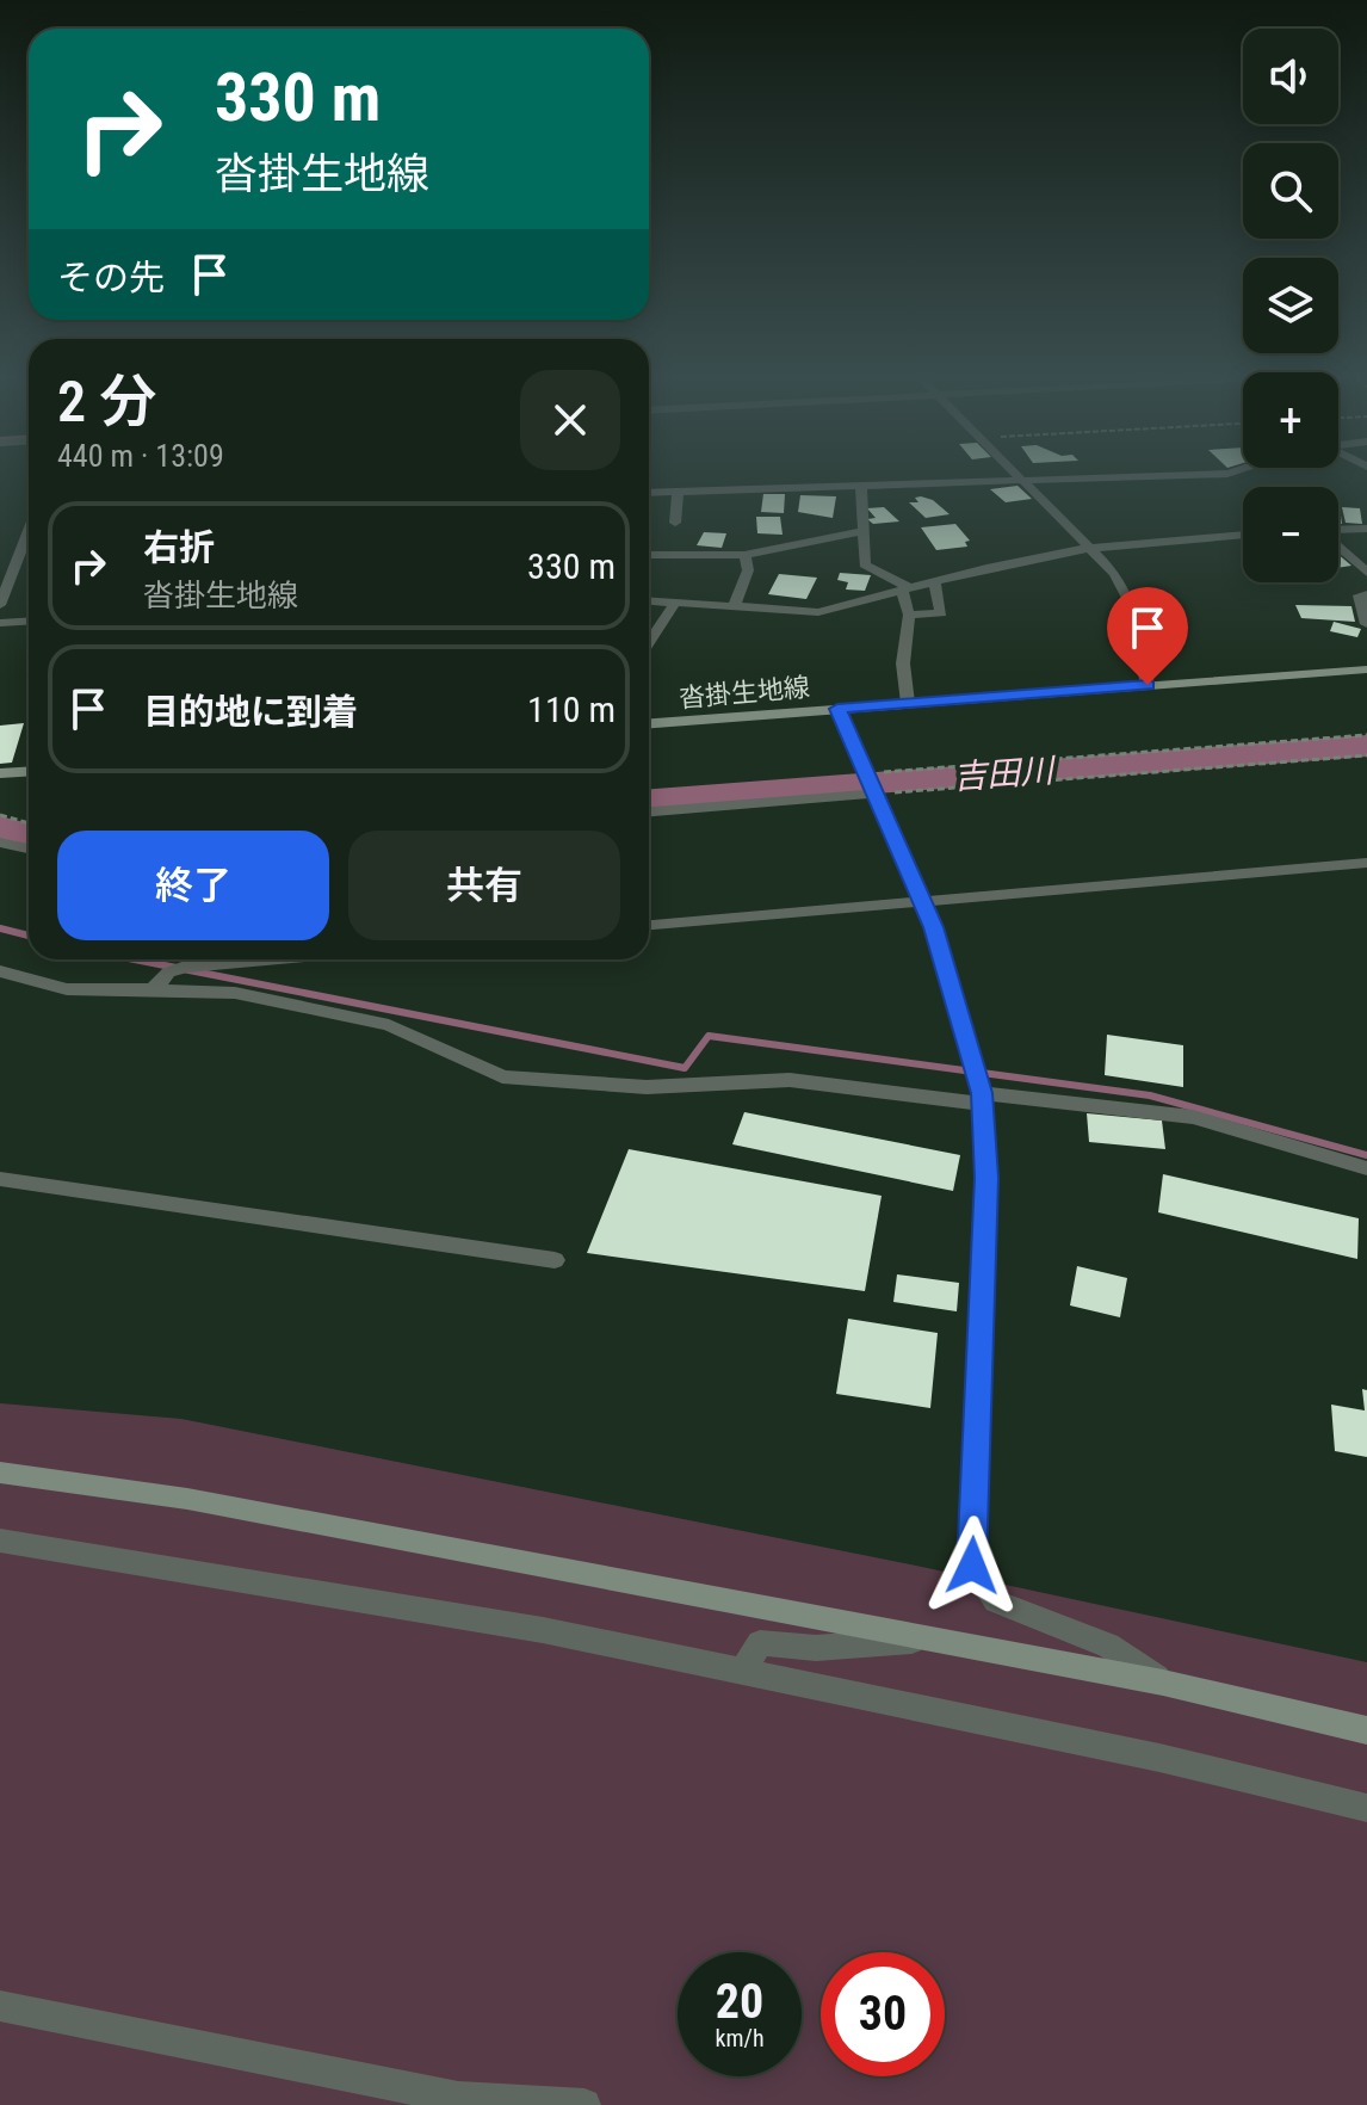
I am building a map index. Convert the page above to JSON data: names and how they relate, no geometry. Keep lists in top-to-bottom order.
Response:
{
  "streets": {
    "main road": ["沓掛生地線"]
  },
  "water": ["吉田川"],
  "page": {
    "map_buttons": ["+", "−"],
    "turn": ["330 m", "沓掛生地線"],
    "then": "その先",
    "heading": ["2 分", "440 m · 13:09"],
    "list": [
      {
        "name": "右折",
        "note": "沓掛生地線",
        "value": "330 m"
      },
      {
        "name": "目的地に到着",
        "value": "110 m"
      }
    ],
    "buttons": ["終了", "共有"],
    "speed": "20 km/h",
    "limit": "30"
  }
}
